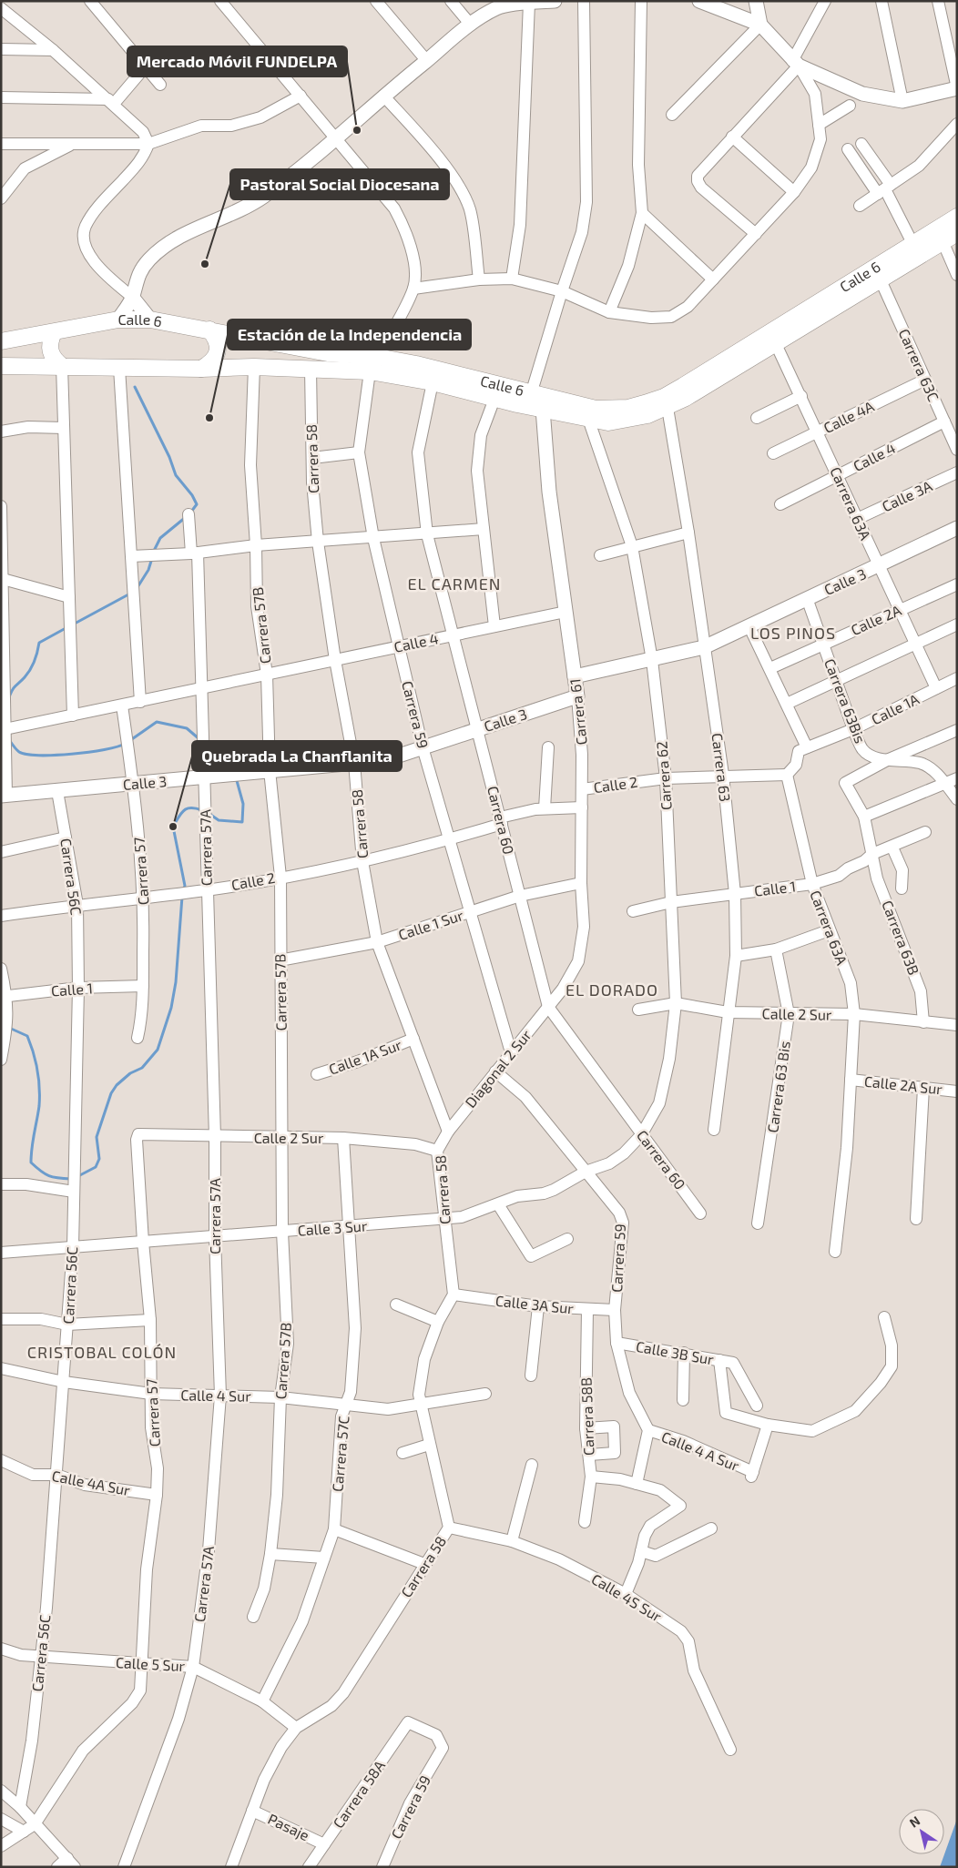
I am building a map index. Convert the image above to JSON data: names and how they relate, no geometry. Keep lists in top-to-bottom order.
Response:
{
  "streets": {
    "highway": ["Calle 6"],
    "main road": ["Calle 3", "Carrera 61"],
    "street": [
      "Carrera 63C",
      "Calle 4A",
      "Calle 4",
      "Carrera 58",
      "Calle 3A",
      "Carrera 63A",
      "Calle 2A",
      "Carrera 57B",
      "Carrera 63Bis",
      "Calle 1A",
      "Carrera 59",
      "Carrera 63",
      "Carrera 62",
      "Calle 2",
      "Carrera 60",
      "Carrera 57A",
      "Carrera 57",
      "Carrera 56C",
      "Calle 1",
      "Calle 1 Sur",
      "Carrera 63B",
      "Calle 2 Sur",
      "Calle 1A Sur",
      "Diagonal 2 Sur",
      "Calle 2A Sur",
      "Carrera 63 Bis",
      "Calle 3 Sur",
      "Calle 3A Sur",
      "Calle 3B Sur",
      "Calle 4 Sur",
      "Carrera 58B",
      "Calle 4 A Sur",
      "Carrera 57C",
      "Calle 4A Sur",
      "Calle 4S Sur",
      "Calle 5 Sur",
      "Carrera 58A",
      "Pasaje"
    ]
  },
  "crossings": [
    ["Calle 6", "Carrera 63C"],
    ["Calle 6", "Carrera 58"],
    ["Calle 6", "Carrera 63A"],
    ["Calle 6", "Carrera 57B"],
    ["Calle 6", "Carrera 61"],
    ["Calle 6", "Carrera 59"],
    ["Calle 6", "Carrera 63"],
    ["Calle 6", "Carrera 62"],
    ["Calle 6", "Carrera 60"],
    ["Carrera 63C", "Calle 4A"],
    ["Carrera 63C", "Calle 4"],
    ["Calle 4A", "Carrera 63A"],
    ["Calle 4", "Carrera 58"],
    ["Calle 4", "Carrera 63A"],
    ["Calle 4", "Carrera 57B"],
    ["Calle 4", "Carrera 61"],
    ["Calle 4", "Carrera 59"],
    ["Calle 4", "Carrera 60"],
    ["Calle 4", "Carrera 57A"],
    ["Calle 4", "Carrera 57"],
    ["Carrera 58", "Calle 3"],
    ["Carrera 58", "Calle 2"],
    ["Carrera 58", "Calle 1 Sur"],
    ["Carrera 58", "Calle 2 Sur"],
    ["Carrera 58", "Calle 1A Sur"],
    ["Carrera 58", "Diagonal 2 Sur"],
    ["Carrera 58", "Calle 3 Sur"],
    ["Carrera 58", "Calle 3A Sur"],
    ["Carrera 58", "Calle 4 Sur"],
    ["Carrera 58", "Calle 4S Sur"],
    ["Carrera 58", "Calle 5 Sur"],
    ["Carrera 58", "Pasaje"],
    ["Calle 3A", "Carrera 63A"],
    ["Carrera 63A", "Calle 3"],
    ["Carrera 63A", "Calle 2A"],
    ["Carrera 63A", "Calle 1A"],
    ["Carrera 63A", "Calle 2"],
    ["Carrera 63A", "Calle 1"],
    ["Carrera 63A", "Calle 2 Sur"],
    ["Carrera 63A", "Calle 2A Sur"],
    ["Calle 3", "Carrera 57B"],
    ["Calle 3", "Carrera 63Bis"],
    ["Calle 3", "Carrera 61"],
    ["Calle 3", "Carrera 59"],
    ["Calle 3", "Carrera 63"],
    ["Calle 3", "Carrera 62"],
    ["Calle 3", "Carrera 60"],
    ["Calle 3", "Carrera 57A"],
    ["Calle 3", "Carrera 57"],
    ["Calle 3", "Carrera 56C"],
    ["Calle 2A", "Carrera 63Bis"],
    ["Carrera 57B", "Calle 2"],
    ["Carrera 57B", "Calle 1 Sur"],
    ["Carrera 57B", "Calle 2 Sur"],
    ["Carrera 57B", "Calle 3 Sur"],
    ["Carrera 57B", "Calle 4 Sur"],
    ["Carrera 63Bis", "Calle 1A"],
    ["Carrera 63Bis", "Carrera 63B"],
    ["Carrera 61", "Calle 2"],
    ["Carrera 61", "Carrera 60"],
    ["Carrera 61", "Calle 1 Sur"],
    ["Carrera 61", "Diagonal 2 Sur"],
    ["Carrera 59", "Calle 2"],
    ["Carrera 59", "Calle 1 Sur"],
    ["Carrera 59", "Diagonal 2 Sur"],
    ["Carrera 59", "Calle 3 Sur"],
    ["Carrera 59", "Calle 3A Sur"],
    ["Carrera 59", "Calle 3B Sur"],
    ["Carrera 59", "Calle 4 A Sur"],
    ["Carrera 59", "Carrera 58A"],
    ["Carrera 63", "Calle 2"],
    ["Carrera 63", "Calle 1"],
    ["Carrera 63", "Calle 2 Sur"],
    ["Carrera 62", "Calle 2"],
    ["Carrera 62", "Carrera 60"],
    ["Carrera 62", "Calle 1"],
    ["Carrera 62", "Calle 2 Sur"],
    ["Carrera 62", "Calle 3 Sur"],
    ["Calle 2", "Carrera 60"],
    ["Calle 2", "Carrera 57A"],
    ["Calle 2", "Carrera 57"],
    ["Calle 2", "Carrera 56C"],
    ["Carrera 60", "Calle 1 Sur"],
    ["Carrera 60", "Diagonal 2 Sur"],
    ["Carrera 60", "Calle 3 Sur"],
    ["Carrera 57A", "Calle 2 Sur"],
    ["Carrera 57A", "Calle 3 Sur"],
    ["Carrera 57A", "Calle 4 Sur"],
    ["Carrera 57A", "Calle 5 Sur"],
    ["Carrera 57", "Calle 1"],
    ["Carrera 57", "Calle 2 Sur"],
    ["Carrera 57", "Calle 3 Sur"],
    ["Carrera 57", "Calle 4 Sur"],
    ["Carrera 57", "Calle 4A Sur"],
    ["Carrera 57", "Calle 5 Sur"],
    ["Carrera 56C", "Calle 1"],
    ["Carrera 56C", "Calle 3 Sur"],
    ["Carrera 56C", "Calle 4 Sur"],
    ["Carrera 56C", "Calle 4A Sur"],
    ["Carrera 56C", "Calle 5 Sur"],
    ["Calle 1", "Carrera 63B"],
    ["Carrera 63B", "Calle 2 Sur"],
    ["Calle 2 Sur", "Carrera 63 Bis"],
    ["Calle 2 Sur", "Carrera 57C"],
    ["Calle 3 Sur", "Carrera 57C"],
    ["Calle 3A Sur", "Carrera 58B"],
    ["Calle 4 Sur", "Carrera 57C"],
    ["Carrera 57C", "Calle 5 Sur"],
    ["Carrera 58A", "Pasaje"]
  ],
  "districts": [
    "EL CARMEN",
    "LOS PINOS",
    "EL DORADO",
    "CRISTOBAL COLÓN"
  ],
  "places": [
    "Mercado Móvil FUNDELPA",
    "Pastoral Social Diocesana",
    "Estación de la Independencia",
    "Quebrada La Chanflanita"
  ],
  "north": "top left"
}
